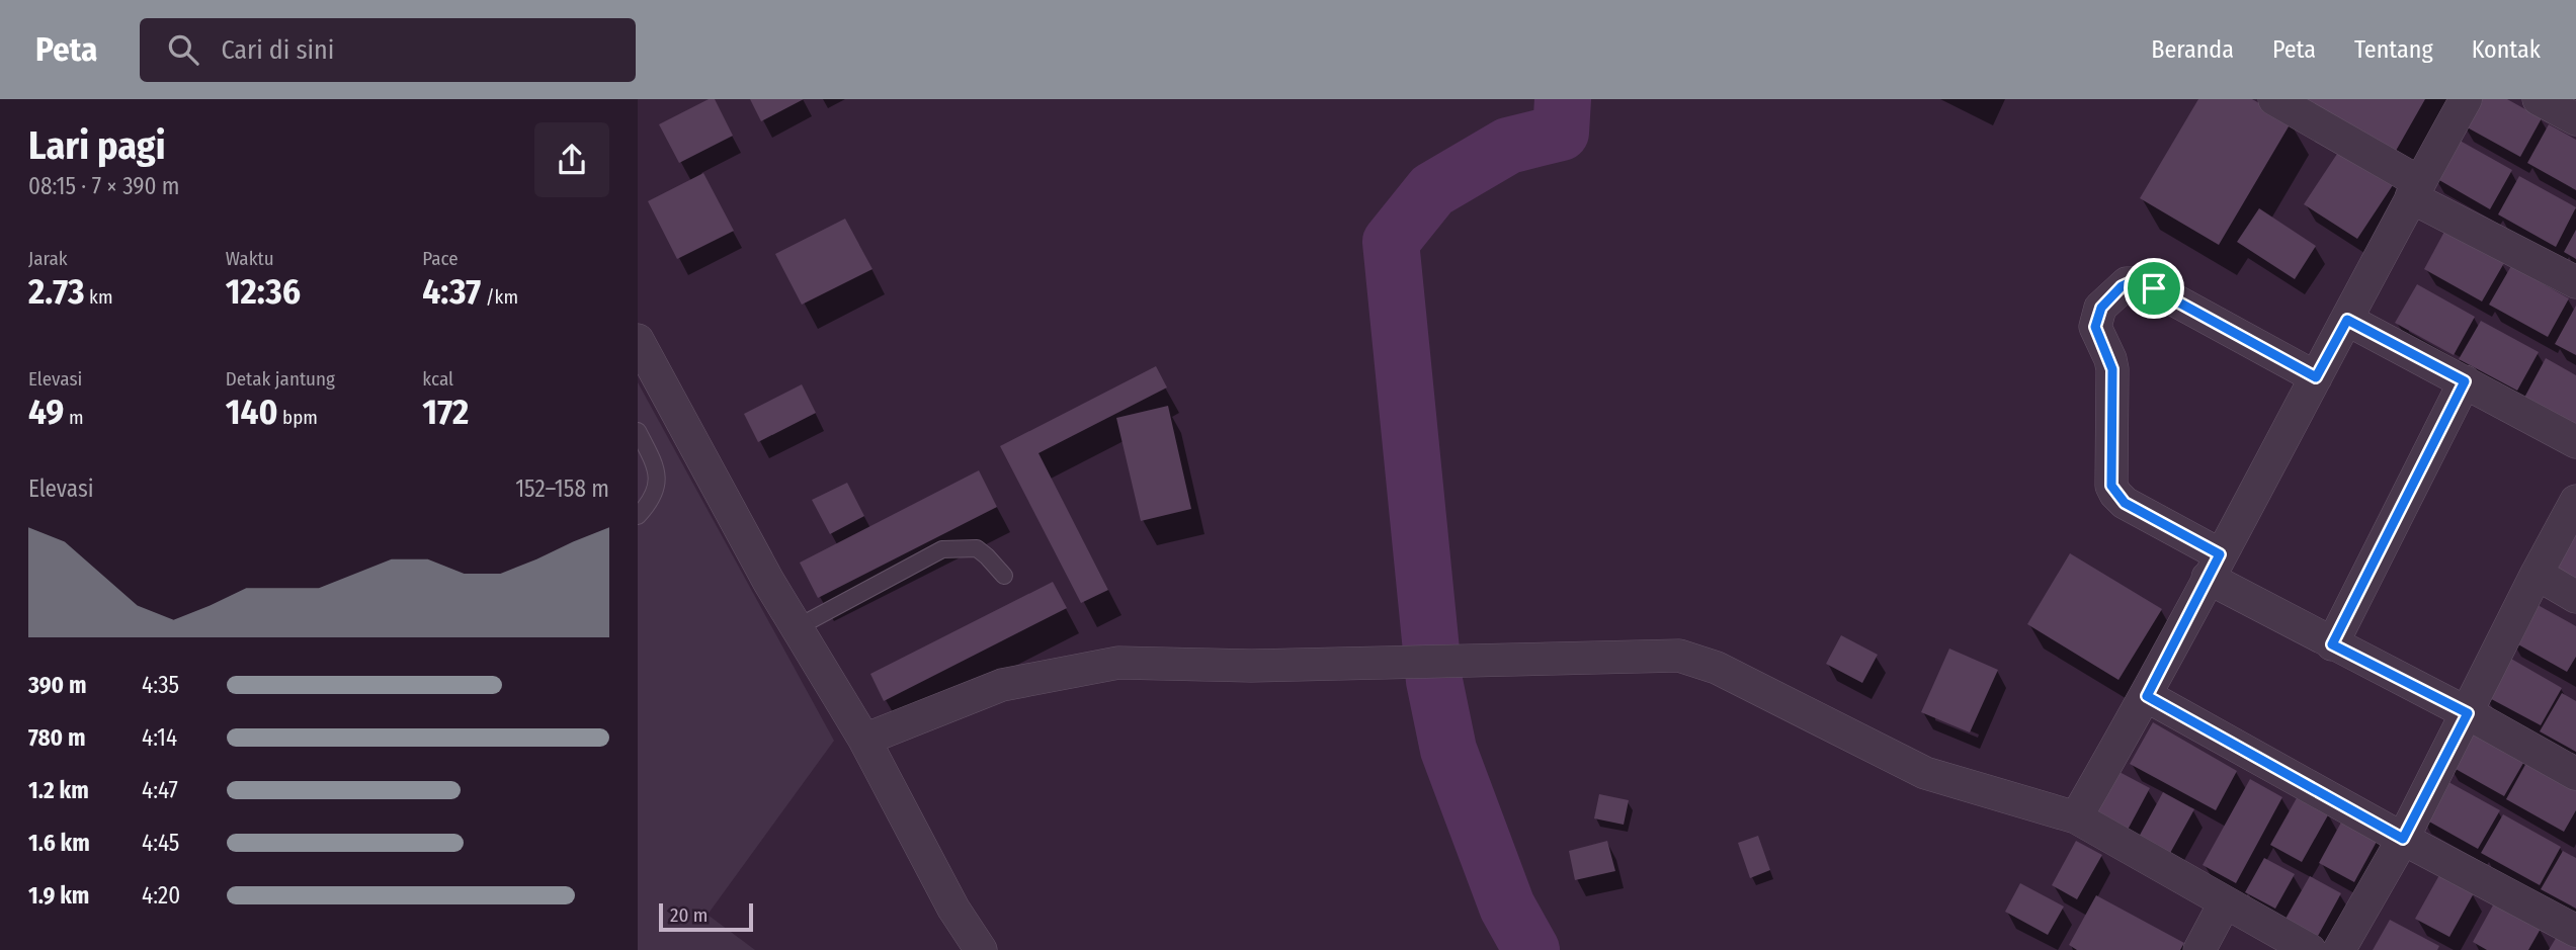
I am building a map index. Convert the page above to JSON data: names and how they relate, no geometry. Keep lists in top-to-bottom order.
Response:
{
  "scale_bar": "20 m",
  "page": {
    "header": "Peta",
    "search": "Cari di sini",
    "nav": [
      "Beranda",
      "Peta",
      "Tentang",
      "Kontak"
    ],
    "heading": ["Lari pagi", "08:15 · 7 × 390 m"],
    "stats": [
      ["Jarak", "2.73 km"],
      ["Waktu", "12:36"],
      ["Pace", "4:37 /km"],
      ["Elevasi", "49 m"],
      ["Detak jantung", "140 bpm"],
      ["kcal", "172"]
    ],
    "chart": ["Elevasi", "152–158 m"],
    "list": [
      {
        "name": "390 m",
        "note": "4:35"
      },
      {
        "name": "780 m",
        "note": "4:14"
      },
      {
        "name": "1.2 km",
        "note": "4:47"
      },
      {
        "name": "1.6 km",
        "note": "4:45"
      },
      {
        "name": "1.9 km",
        "note": "4:20"
      }
    ],
    "scale": "20 m"
  }
}
